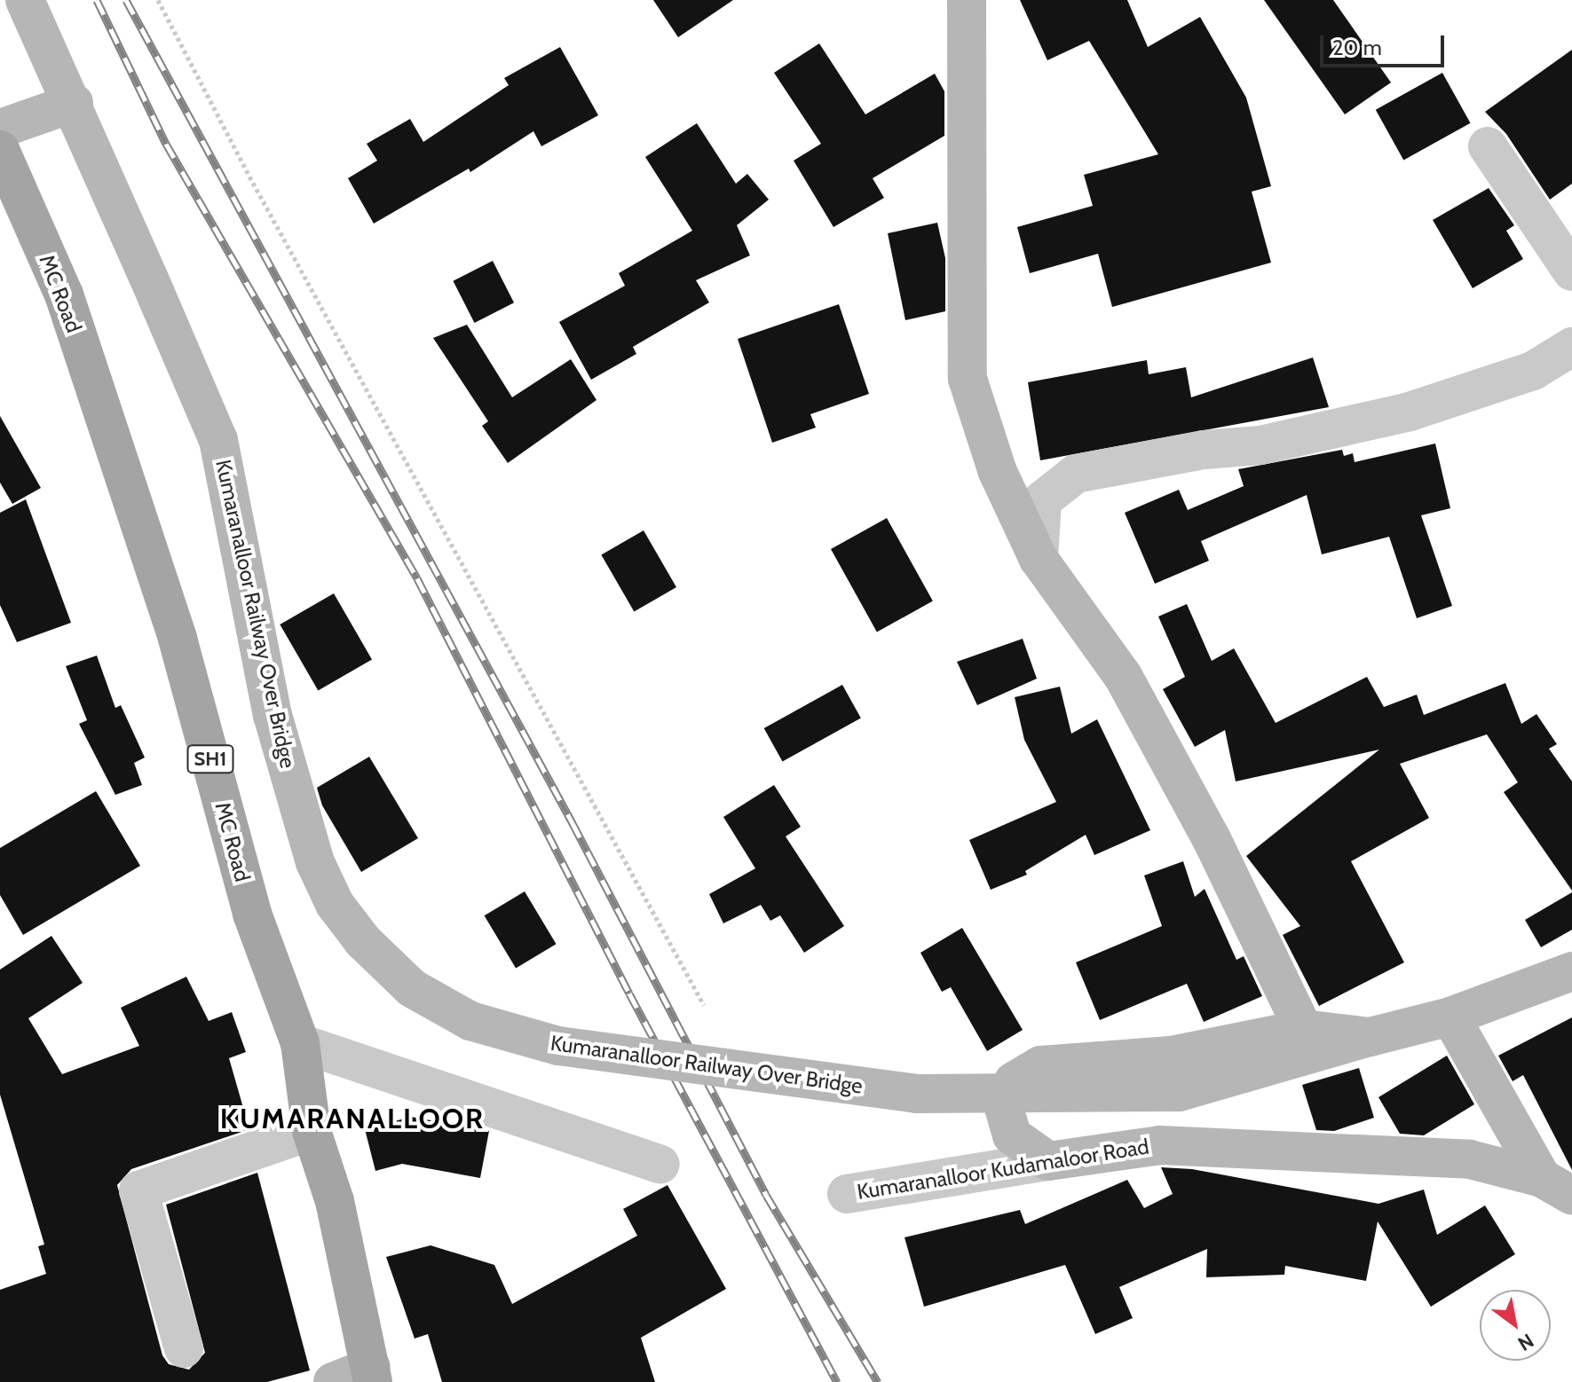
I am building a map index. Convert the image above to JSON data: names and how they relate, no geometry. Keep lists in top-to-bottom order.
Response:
{
  "streets": {
    "main road": ["MC Road", "SH1"],
    "street": ["Kumaranalloor Railway Over Bridge", "Kumaranalloor Kudamaloor Road"]
  },
  "districts": ["KUMARANALLOOR"],
  "scale_bar": "20 m",
  "north": "bottom right"
}
